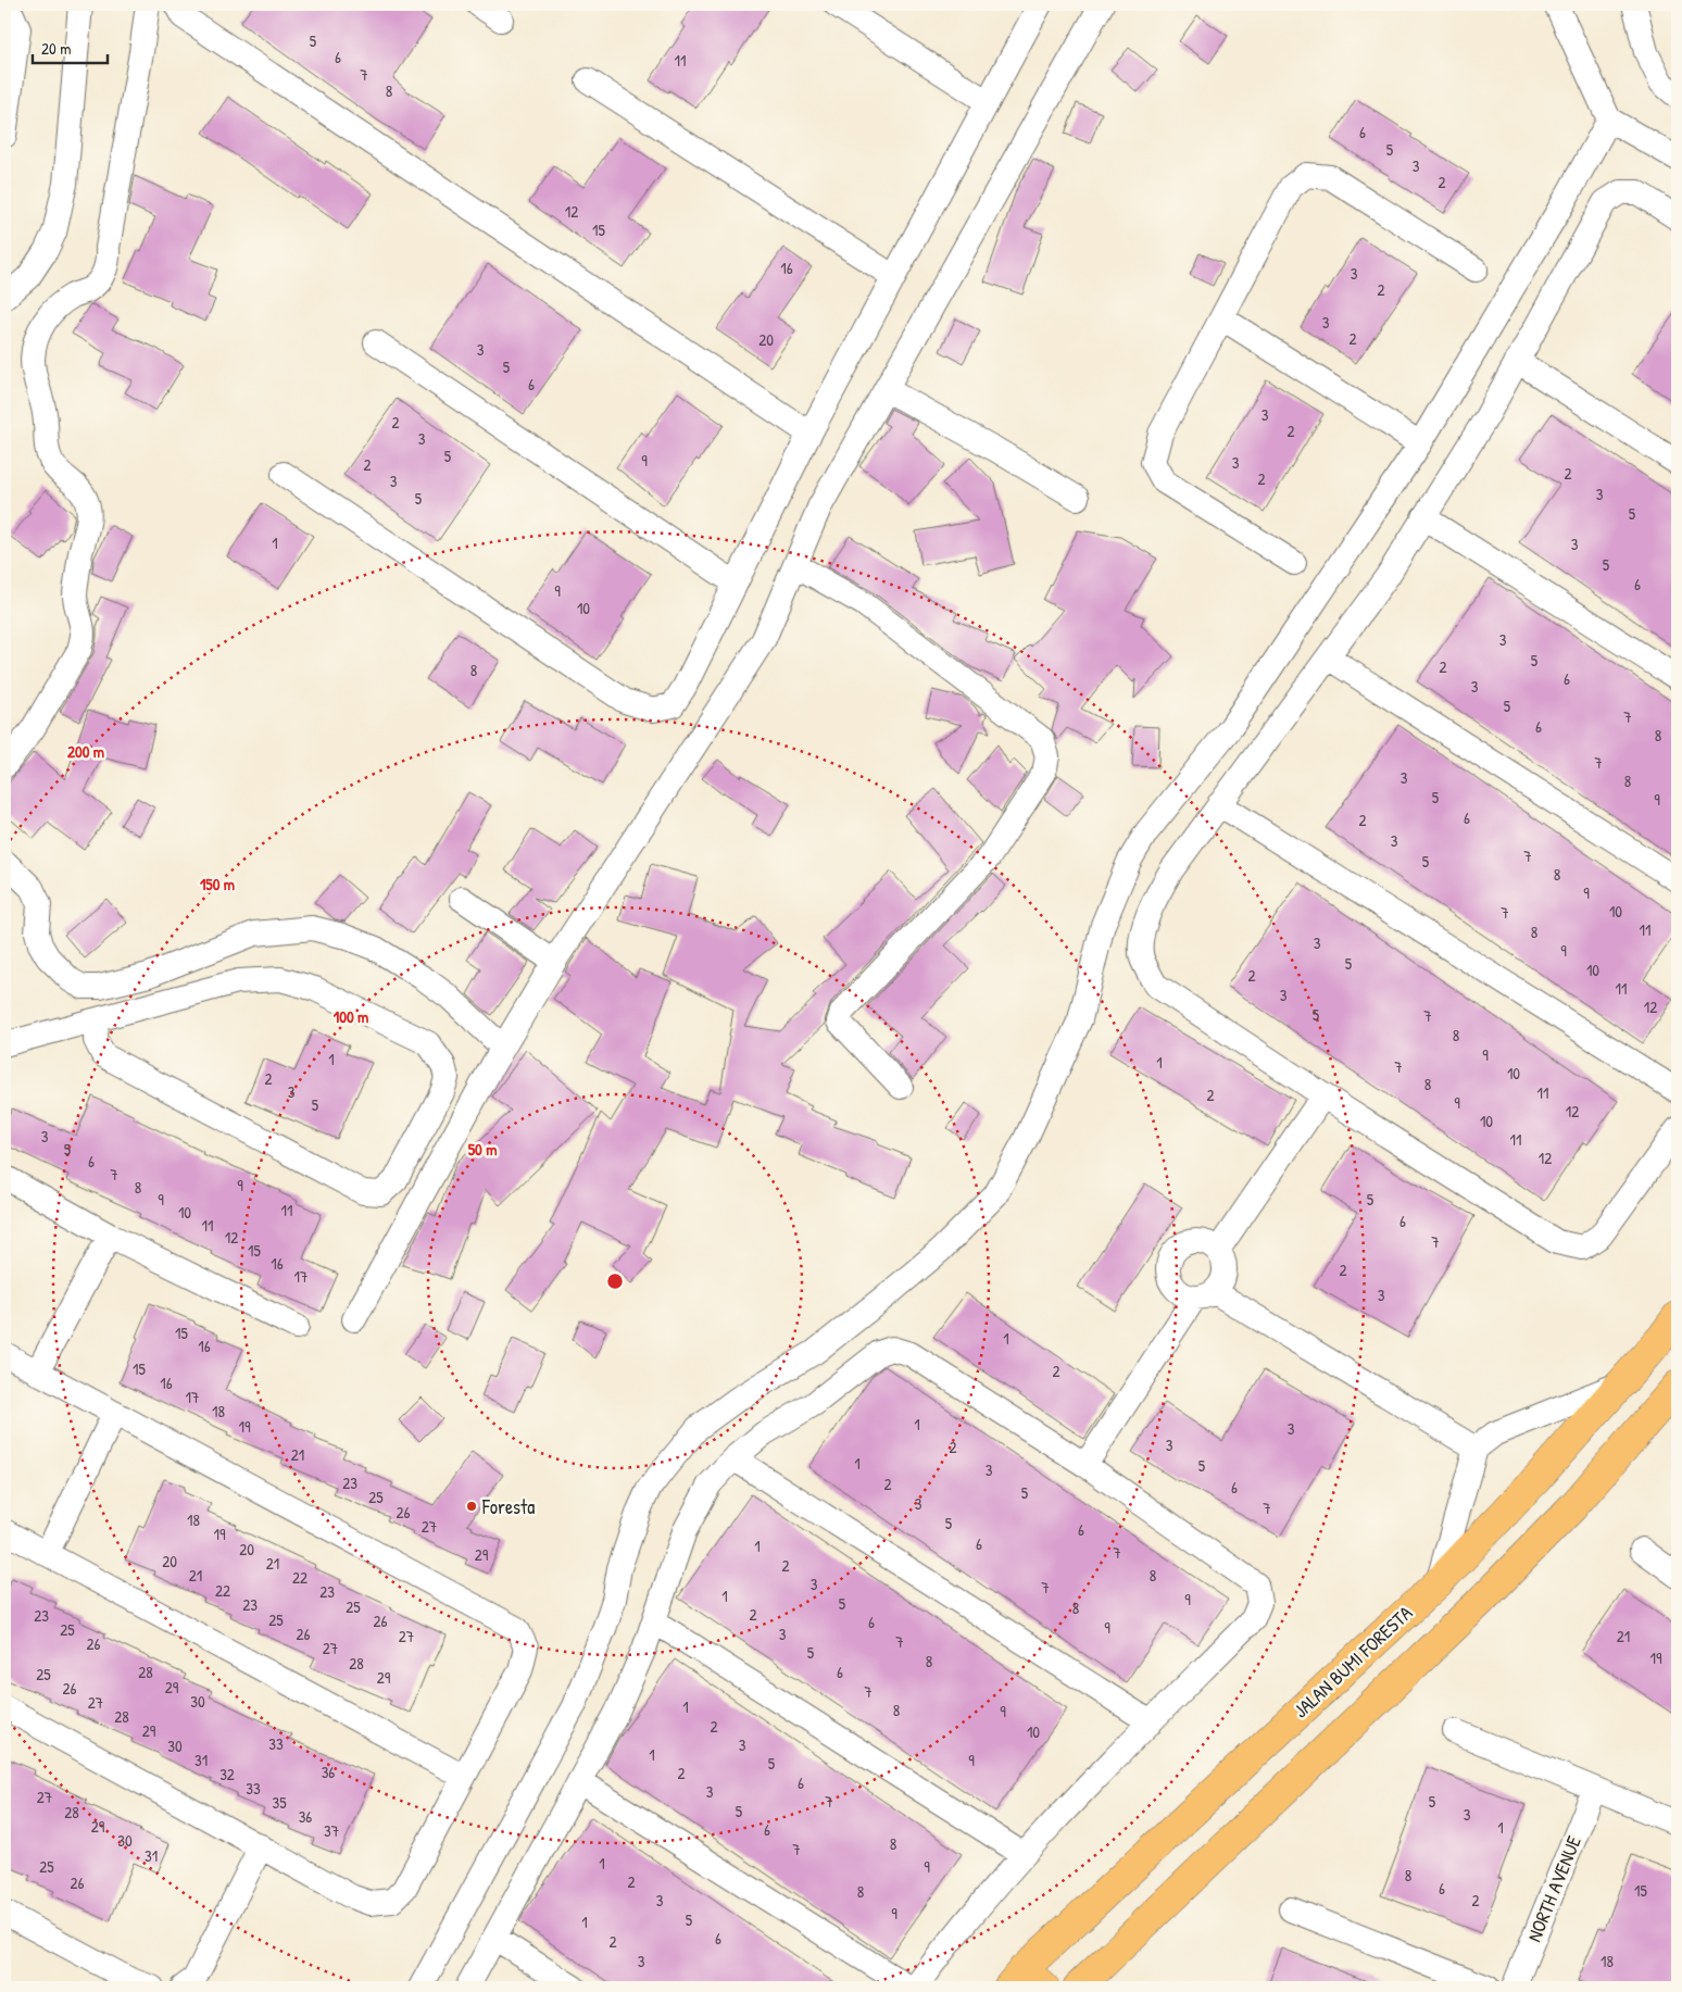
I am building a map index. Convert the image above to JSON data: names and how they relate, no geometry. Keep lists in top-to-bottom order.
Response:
{
  "streets": {
    "main road": ["JALAN BUMI FORESTA"],
    "street": ["NORTH AVENUE"]
  },
  "places": ["Foresta"],
  "house_numbers": [
    "5",
    "6",
    "11",
    "7",
    "8",
    "6",
    "5",
    "3",
    "2",
    "12",
    "15",
    "16",
    "3",
    "2",
    "3",
    "2",
    "20",
    "3",
    "5",
    "6",
    "3",
    "2",
    "2",
    "3",
    "5",
    "9",
    "3",
    "2",
    "2",
    "2",
    "3",
    "3",
    "5",
    "5",
    "1",
    "3",
    "5",
    "6",
    "9",
    "10",
    "3",
    "5",
    "2",
    "8",
    "6",
    "3",
    "5",
    "7",
    "6",
    "8",
    "7",
    "3",
    "8",
    "5",
    "9",
    "6",
    "2",
    "3",
    "7",
    "5",
    "8",
    "9",
    "10",
    "7",
    "11",
    "8",
    "3",
    "9",
    "5",
    "10",
    "2",
    "11",
    "3",
    "12",
    "5",
    "7",
    "8",
    "9",
    "1",
    "1",
    "7",
    "10",
    "2",
    "8",
    "3",
    "11",
    "2",
    "9",
    "5",
    "12",
    "10",
    "3",
    "11",
    "5",
    "12",
    "6",
    "7",
    "9",
    "8",
    "9",
    "5",
    "11",
    "10",
    "6",
    "11",
    "12",
    "7",
    "15",
    "16",
    "2",
    "17",
    "3",
    "15",
    "1",
    "16",
    "15",
    "2",
    "16",
    "17",
    "18",
    "1",
    "19",
    "3",
    "3",
    "2",
    "21",
    "1",
    "5",
    "3",
    "23",
    "2",
    "6",
    "5",
    "25",
    "3",
    "7",
    "26",
    "18",
    "5",
    "27",
    "6",
    "19",
    "6",
    "1",
    "20",
    "7",
    "29",
    "20",
    "21",
    "2",
    "21",
    "8",
    "22",
    "3",
    "7",
    "22",
    "23",
    "1",
    "9",
    "5",
    "23",
    "25",
    "8",
    "2",
    "23",
    "25",
    "26",
    "6",
    "9",
    "25",
    "26",
    "3",
    "27",
    "21",
    "7",
    "26",
    "27",
    "5",
    "19",
    "8",
    "28",
    "28",
    "6",
    "25",
    "29",
    "29",
    "26",
    "7",
    "30",
    "27",
    "1",
    "8",
    "9",
    "28",
    "2",
    "29",
    "10",
    "33",
    "3",
    "30",
    "1",
    "31",
    "9",
    "5",
    "36",
    "2",
    "32",
    "6",
    "33",
    "3",
    "27",
    "7",
    "5",
    "35",
    "5",
    "28",
    "3",
    "36",
    "29",
    "1",
    "6",
    "37",
    "30",
    "8",
    "7",
    "31",
    "1",
    "25",
    "9",
    "8",
    "2",
    "26",
    "6",
    "15",
    "8",
    "3",
    "2",
    "9",
    "5",
    "1",
    "6",
    "2",
    "3",
    "18"
  ],
  "scale_bar": "20 m",
  "rings": [
    "200 m",
    "150 m",
    "100 m",
    "50 m"
  ]
}
